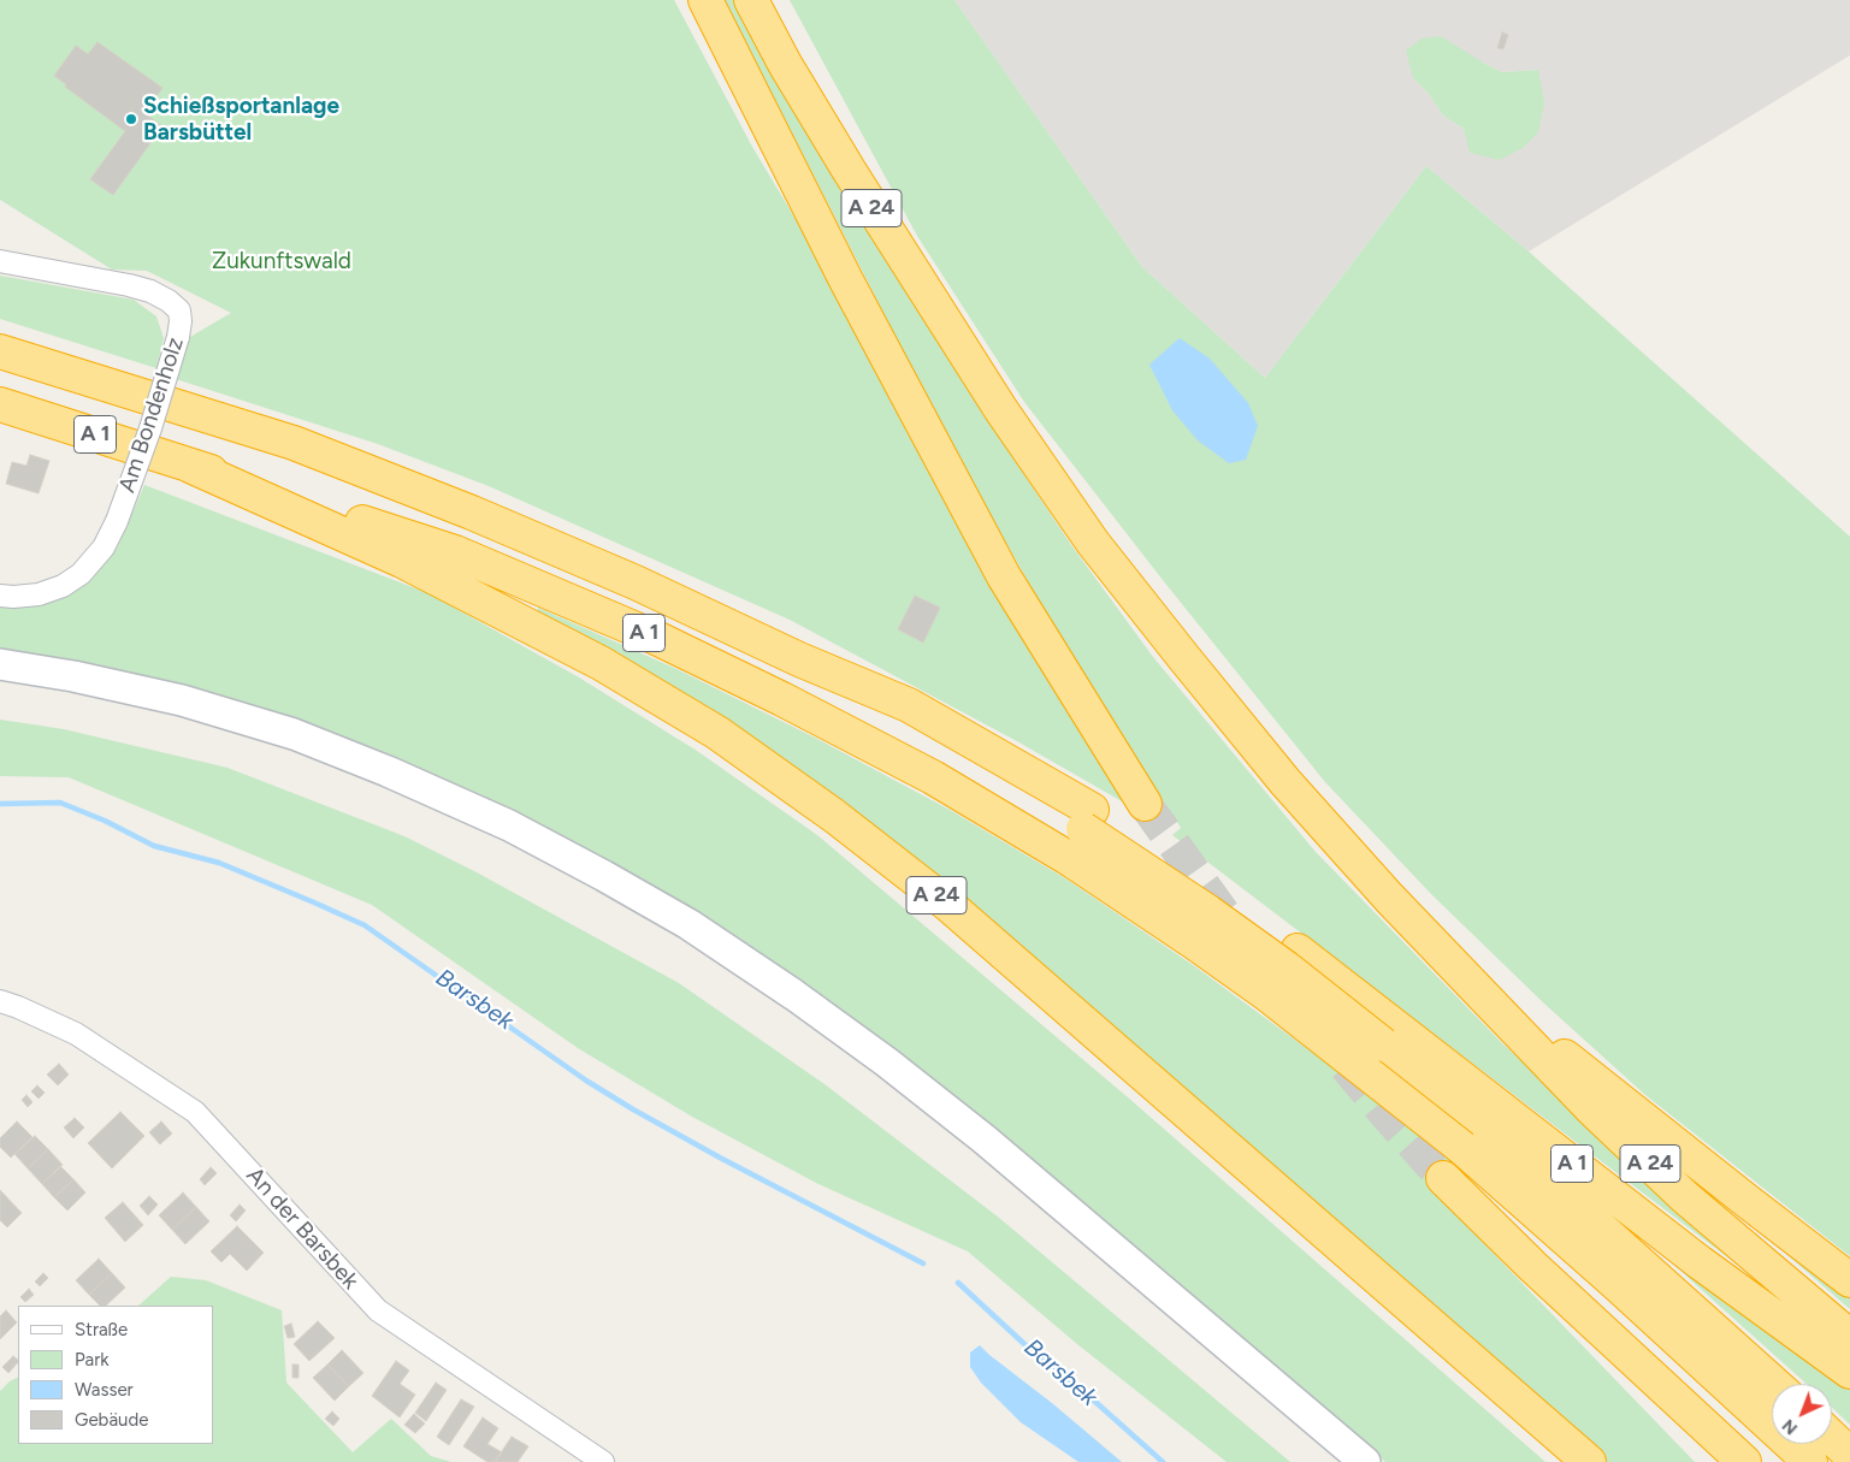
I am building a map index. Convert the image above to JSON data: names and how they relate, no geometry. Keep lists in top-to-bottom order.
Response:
{
  "streets": {
    "highway": ["A 24", "A 1"],
    "street": ["Am Bondenholz", "An der Barsbek"]
  },
  "crossings": [
    ["A 24", "A 1"]
  ],
  "water": ["Barsbek"],
  "parks": ["Zukunftswald"],
  "places": ["Schießsportanlage Barsbüttel"],
  "legend": [
    "Straße",
    "Park",
    "Wasser",
    "Gebäude"
  ],
  "north": "bottom left"
}
